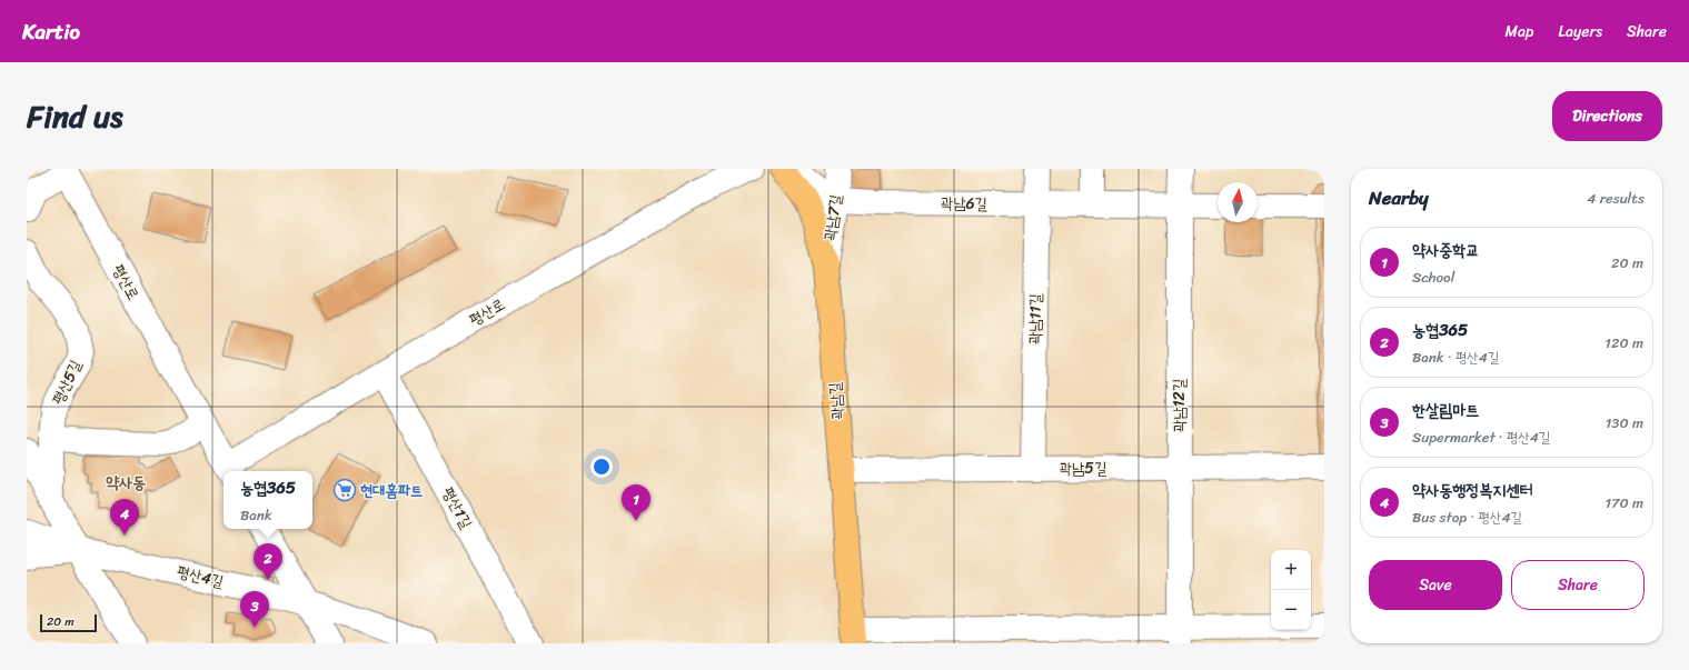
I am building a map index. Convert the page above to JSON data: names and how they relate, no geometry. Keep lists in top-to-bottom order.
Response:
{
  "streets": {
    "main road": ["곽남길"],
    "street": [
      "곽남6길",
      "곽남7길",
      "평산로",
      "곽남11길",
      "평산5길",
      "곽남12길",
      "곽남5길",
      "평산1길",
      "평산4길"
    ]
  },
  "crossings": [
    ["곽남6길", "곽남7길"],
    ["곽남6길", "곽남11길"],
    ["곽남6길", "곽남12길"],
    ["곽남7길", "곽남길"],
    ["평산로", "평산1길"],
    ["곽남11길", "곽남5길"],
    ["평산5길", "평산4길"],
    ["곽남길", "곽남5길"],
    ["곽남12길", "곽남5길"]
  ],
  "districts": ["약사동"],
  "places": {
    "supermarket": ["현대홈파트"]
  },
  "scale_bar": "20 m",
  "north": "top",
  "page": {
    "header": "Kartio",
    "nav": ["Map", "Layers", "Share"],
    "title": "Find us",
    "buttons": [
      "Directions",
      ["Save", "Share"]
    ],
    "heading": ["Nearby", "4 results"],
    "list": [
      {
        "mark": "1",
        "name": "약사중학교",
        "note": "School",
        "value": "20 m"
      },
      {
        "mark": "2",
        "name": "농협365",
        "note": "Bank · 평산4길",
        "value": "120 m"
      },
      {
        "mark": "3",
        "name": "한살림마트",
        "note": "Supermarket · 평산4길",
        "value": "130 m"
      },
      {
        "mark": "4",
        "name": "약사동행정복지센터",
        "note": "Bus stop · 평산4길",
        "value": "170 m"
      }
    ],
    "popup": ["농협365", "Bank"],
    "pins": [
      "1",
      "4",
      "2",
      "3"
    ],
    "map_buttons": ["+", "−"],
    "scale": "20 m"
  }
}
